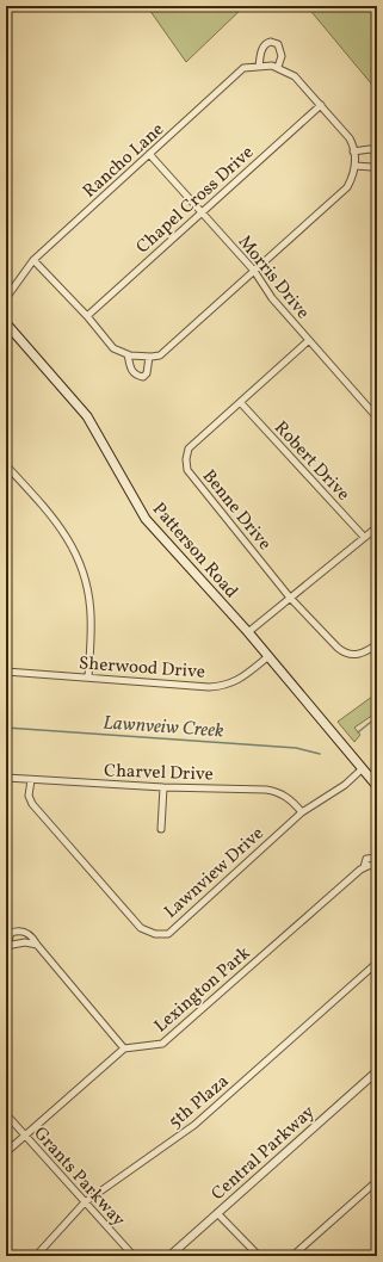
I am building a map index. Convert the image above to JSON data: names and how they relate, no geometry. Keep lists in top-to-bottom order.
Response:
{
  "streets": {
    "main road": ["Patterson Road"],
    "street": [
      "Rancho Lane",
      "Chapel Cross Drive",
      "Morris Drive",
      "Robert Drive",
      "Benne Drive",
      "Sherwood Drive",
      "Charvel Drive",
      "Lawnview Drive",
      "Lexington Park",
      "5th Plaza",
      "Central Parkway",
      "Grants Parkway"
    ]
  },
  "crossings": [
    ["Rancho Lane", "Morris Drive"],
    ["Chapel Cross Drive", "Morris Drive"],
    ["Morris Drive", "Benne Drive"],
    ["Robert Drive", "Benne Drive"],
    ["Patterson Road", "Sherwood Drive"],
    ["Patterson Road", "Lawnview Drive"],
    ["Charvel Drive", "Lawnview Drive"],
    ["5th Plaza", "Grants Parkway"]
  ],
  "water": ["Lawnveiw Creek"]
}
